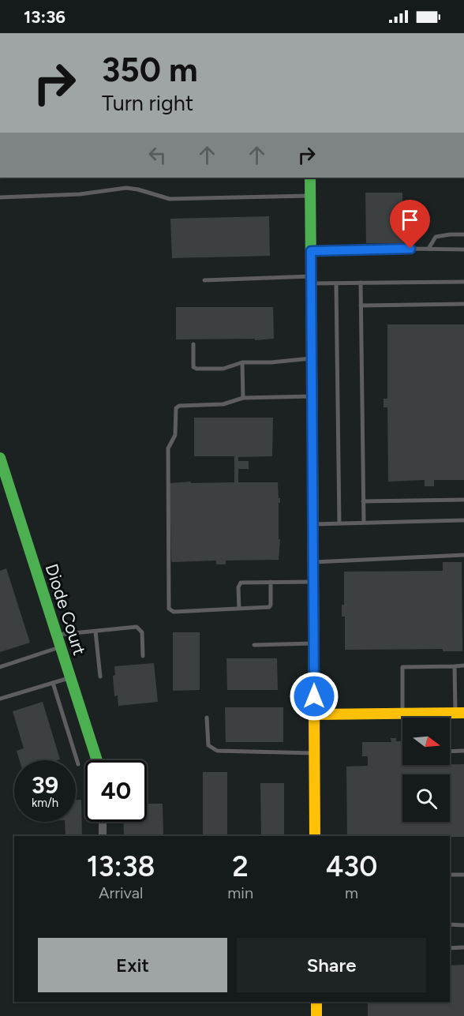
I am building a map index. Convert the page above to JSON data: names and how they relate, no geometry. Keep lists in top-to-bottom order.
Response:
{
  "streets": {
    "street": ["Diode Court"]
  },
  "north": "right",
  "page": {
    "status": "13:36",
    "turn": ["350 m", "Turn right"],
    "speed": "39 km/h",
    "limit": "40",
    "eta": [
      "13:38",
      "Arrival",
      "2",
      "min",
      "430",
      "m"
    ],
    "buttons": ["Exit", "Share"]
  }
}
